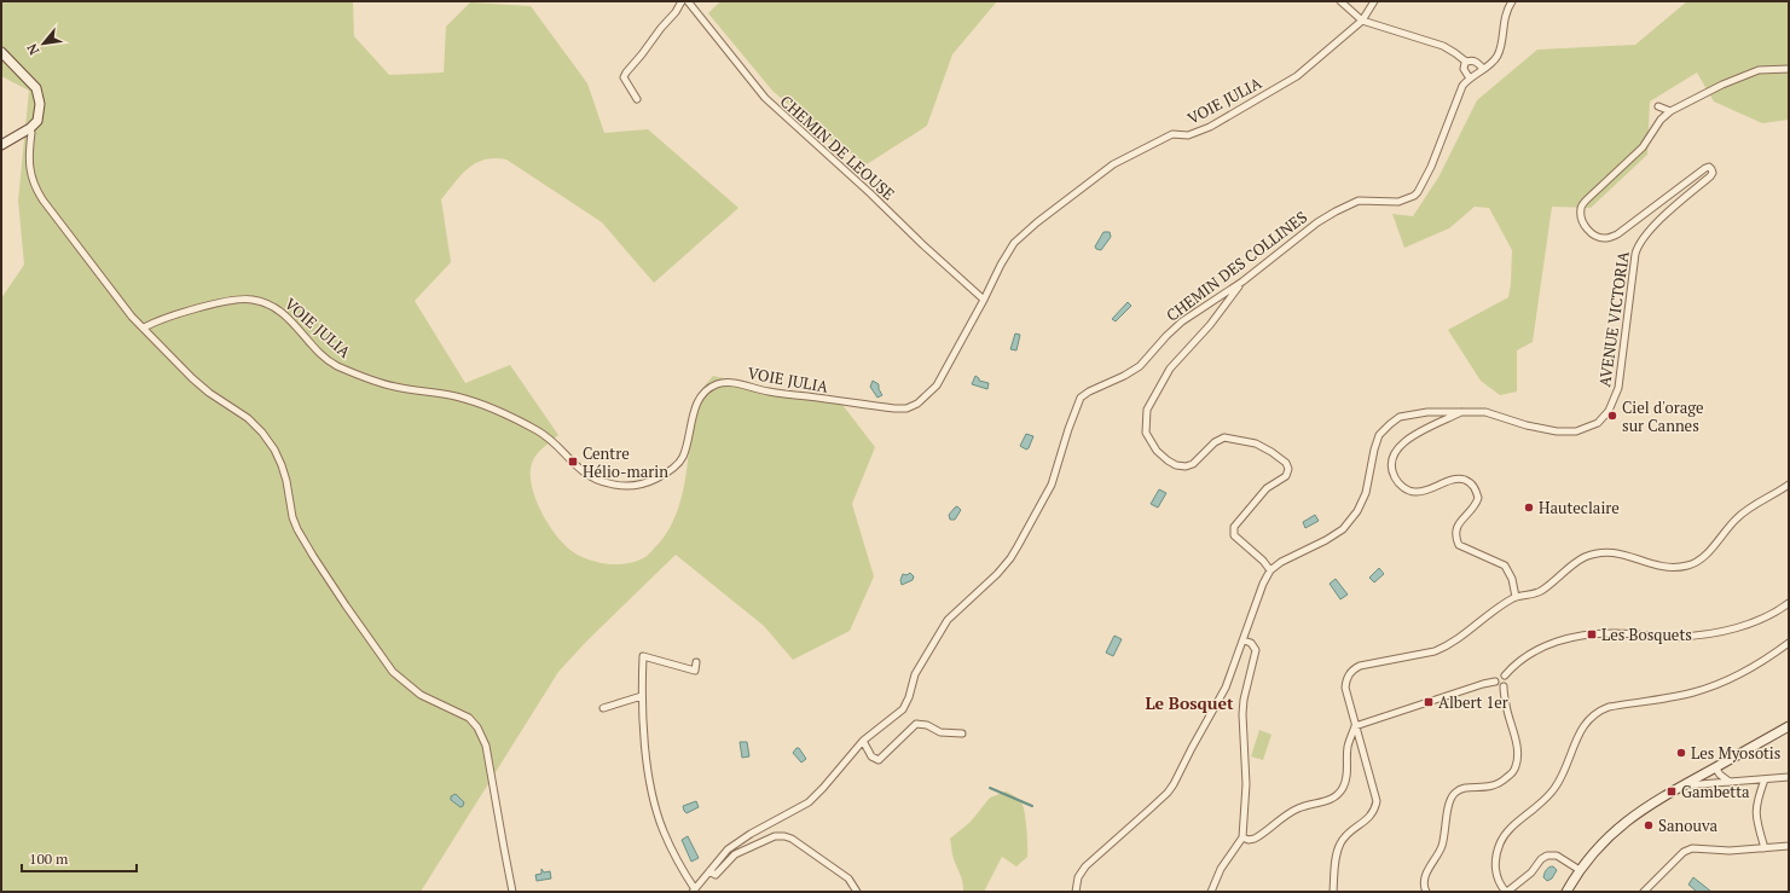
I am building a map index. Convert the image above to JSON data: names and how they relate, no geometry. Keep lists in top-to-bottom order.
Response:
{
  "streets": {
    "street": [
      "VOIE JULIA",
      "CHEMIN DE LEOUSE",
      "CHEMIN DES COLLINES",
      "AVENUE VICTORIA"
    ]
  },
  "crossings": [
    ["VOIE JULIA", "CHEMIN DE LEOUSE"]
  ],
  "districts": ["Le Bosquet"],
  "places": {
    "other": [
      "Ciel d'orage sur Cannes",
      "Hauteclaire",
      "Les Myosotis",
      "Sanouva"
    ],
    "transit": [
      "Centre Hélio-marin",
      "Les Bosquets",
      "Albert 1er",
      "Gambetta"
    ]
  },
  "scale_bar": "100 m",
  "north": "bottom left"
}
